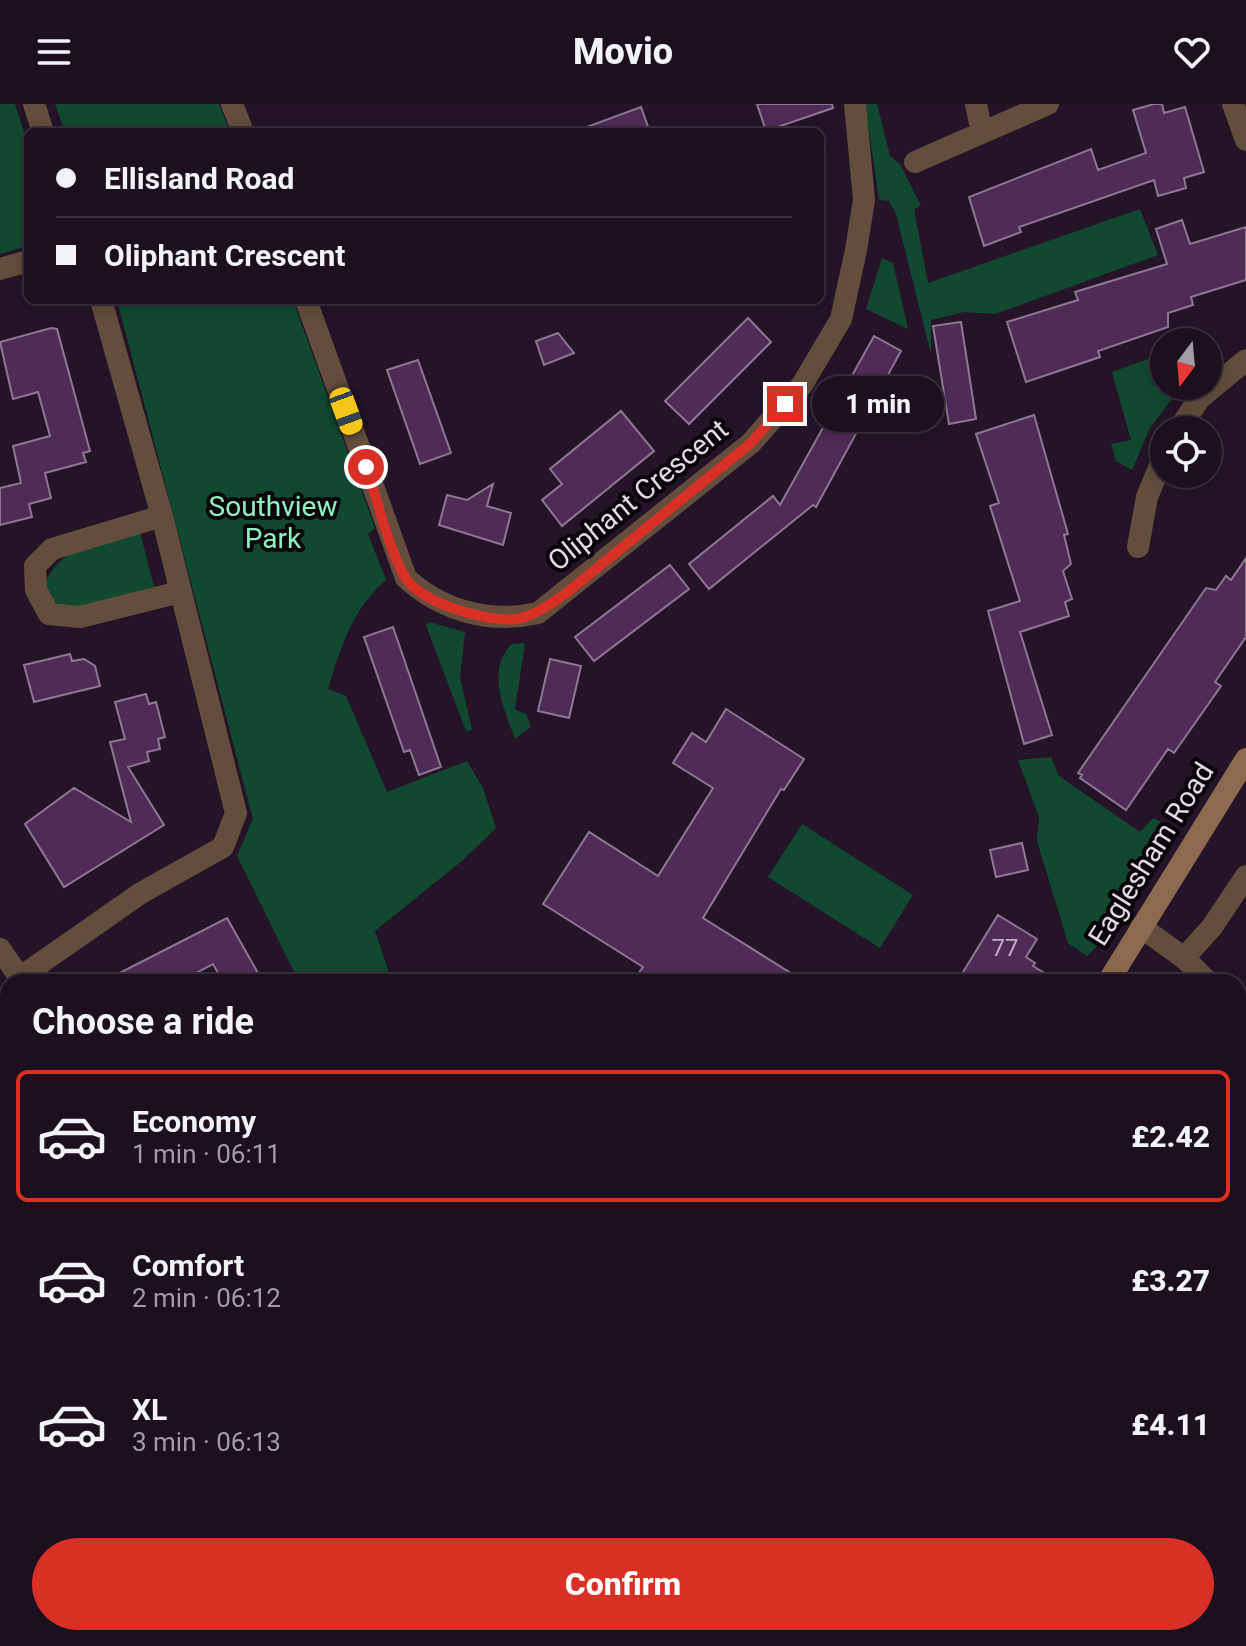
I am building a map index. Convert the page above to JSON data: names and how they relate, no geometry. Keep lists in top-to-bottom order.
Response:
{
  "streets": {
    "main road": ["Eaglesham Road"],
    "street": ["Oliphant Crescent"]
  },
  "parks": ["Southview Park"],
  "house_numbers": ["77"],
  "north": "bottom",
  "page": {
    "header": "Movio",
    "banner": ["Ellisland Road", "Oliphant Crescent"],
    "bubble": "1 min",
    "heading": "Choose a ride",
    "list": [
      {
        "name": "Economy",
        "note": "1 min · 06:11",
        "value": "£2.42"
      },
      {
        "name": "Comfort",
        "note": "2 min · 06:12",
        "value": "£3.27"
      },
      {
        "name": "XL",
        "note": "3 min · 06:13",
        "value": "£4.11"
      }
    ],
    "buttons": "Confirm"
  }
}
